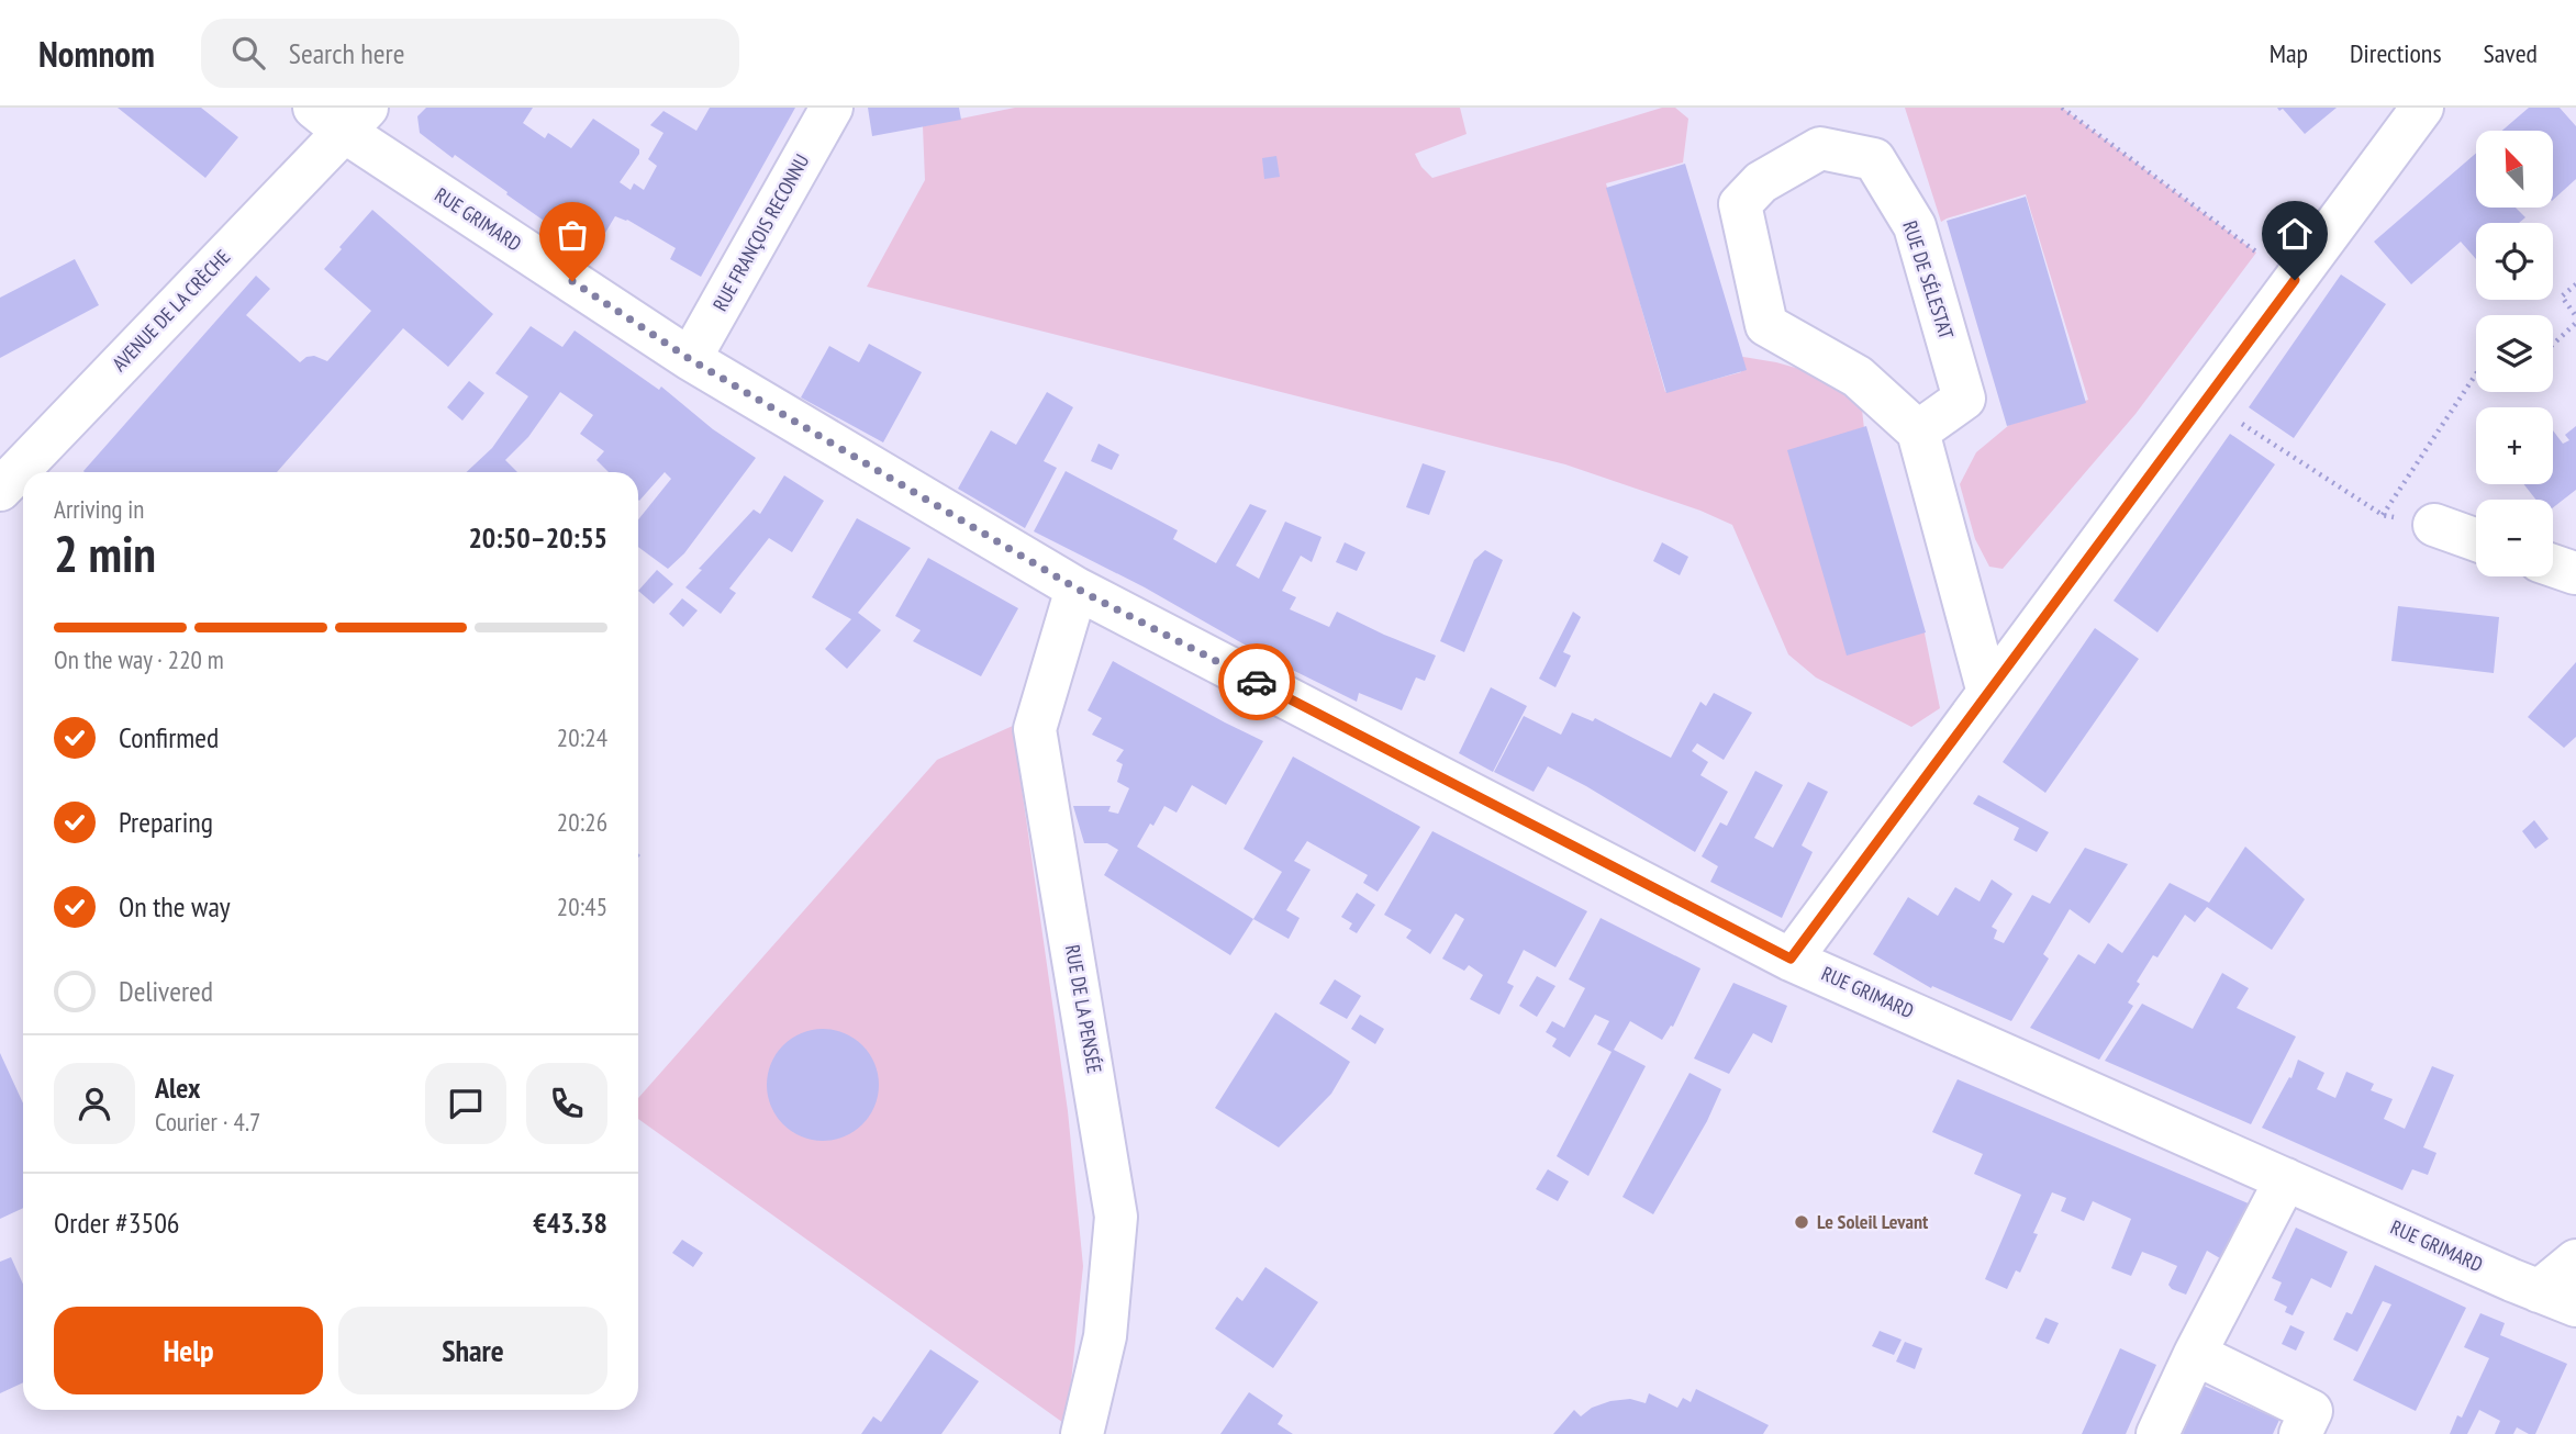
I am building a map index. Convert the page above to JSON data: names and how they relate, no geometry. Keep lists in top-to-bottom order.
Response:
{
  "streets": {
    "street": [
      "RUE GRIMARD",
      "RUE FRANÇOIS RECONNU",
      "RUE DE SÉLESTAT",
      "AVENUE DE LA CRÈCHE",
      "RUE DE LA PENSÉE"
    ]
  },
  "crossings": [
    ["RUE GRIMARD", "RUE FRANÇOIS RECONNU"],
    ["RUE GRIMARD", "AVENUE DE LA CRÈCHE"],
    ["RUE GRIMARD", "RUE DE LA PENSÉE"]
  ],
  "places": ["Le Soleil Levant"],
  "north": "top left",
  "page": {
    "header": "Nomnom",
    "search": "Search here",
    "nav": ["Map", "Directions", "Saved"],
    "map_buttons": ["+", "−"],
    "heading": ["2 min", "Arriving in", "20:50–20:55"],
    "panel": [
      "Alex",
      "Courier · 4.7",
      "Order #3506",
      "€43.38"
    ],
    "bar": "On the way · 220 m",
    "list": [
      ["Confirmed", "20:24"],
      ["Preparing", "20:26"],
      ["On the way", "20:45"],
      "Delivered"
    ],
    "buttons": ["Help", "Share"]
  }
}
